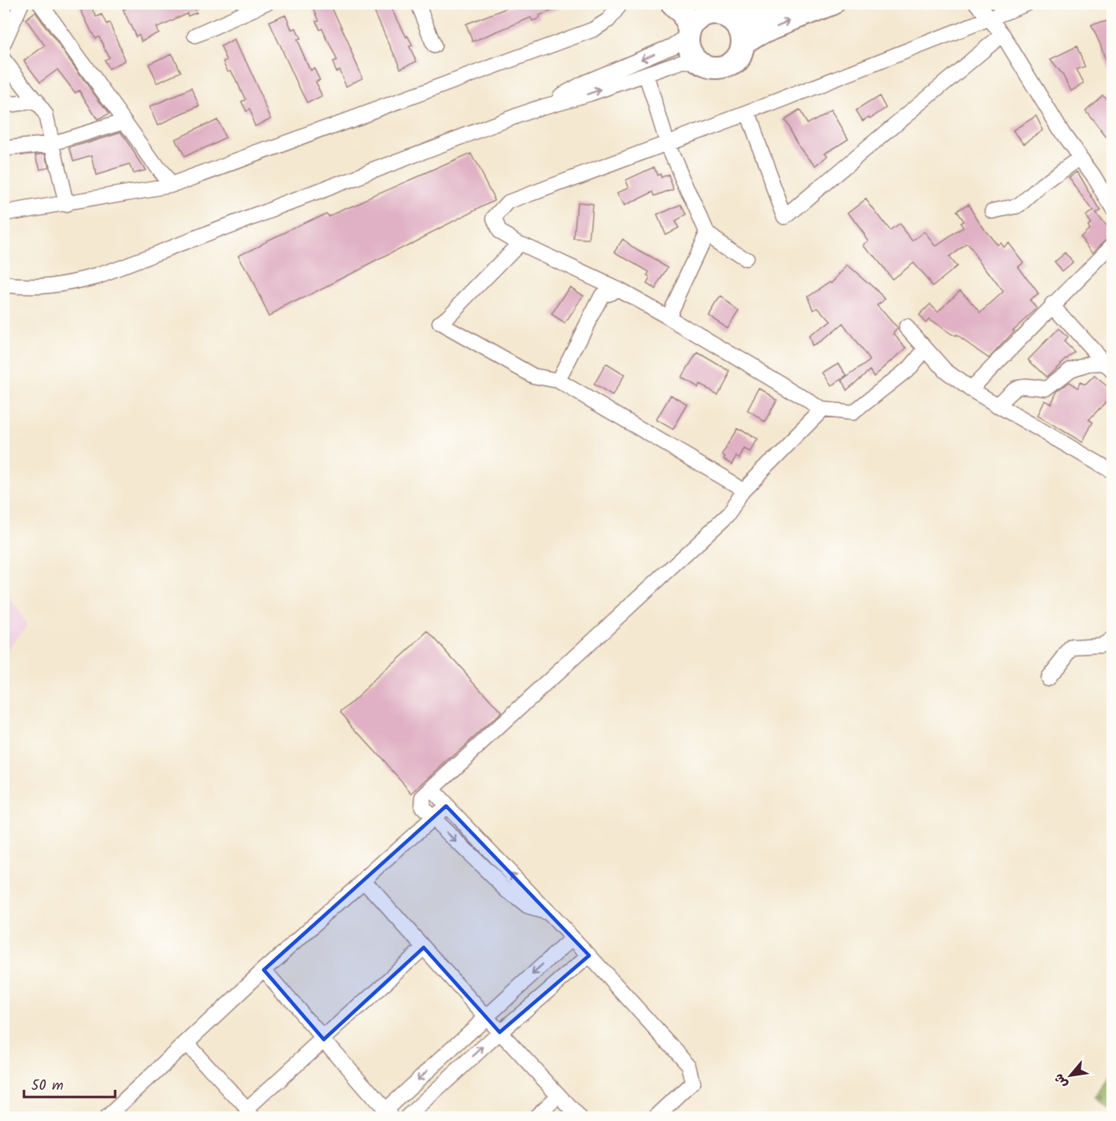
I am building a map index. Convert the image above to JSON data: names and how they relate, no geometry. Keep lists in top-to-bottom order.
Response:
{
  "scale_bar": "50 m",
  "north": "bottom left"
}
